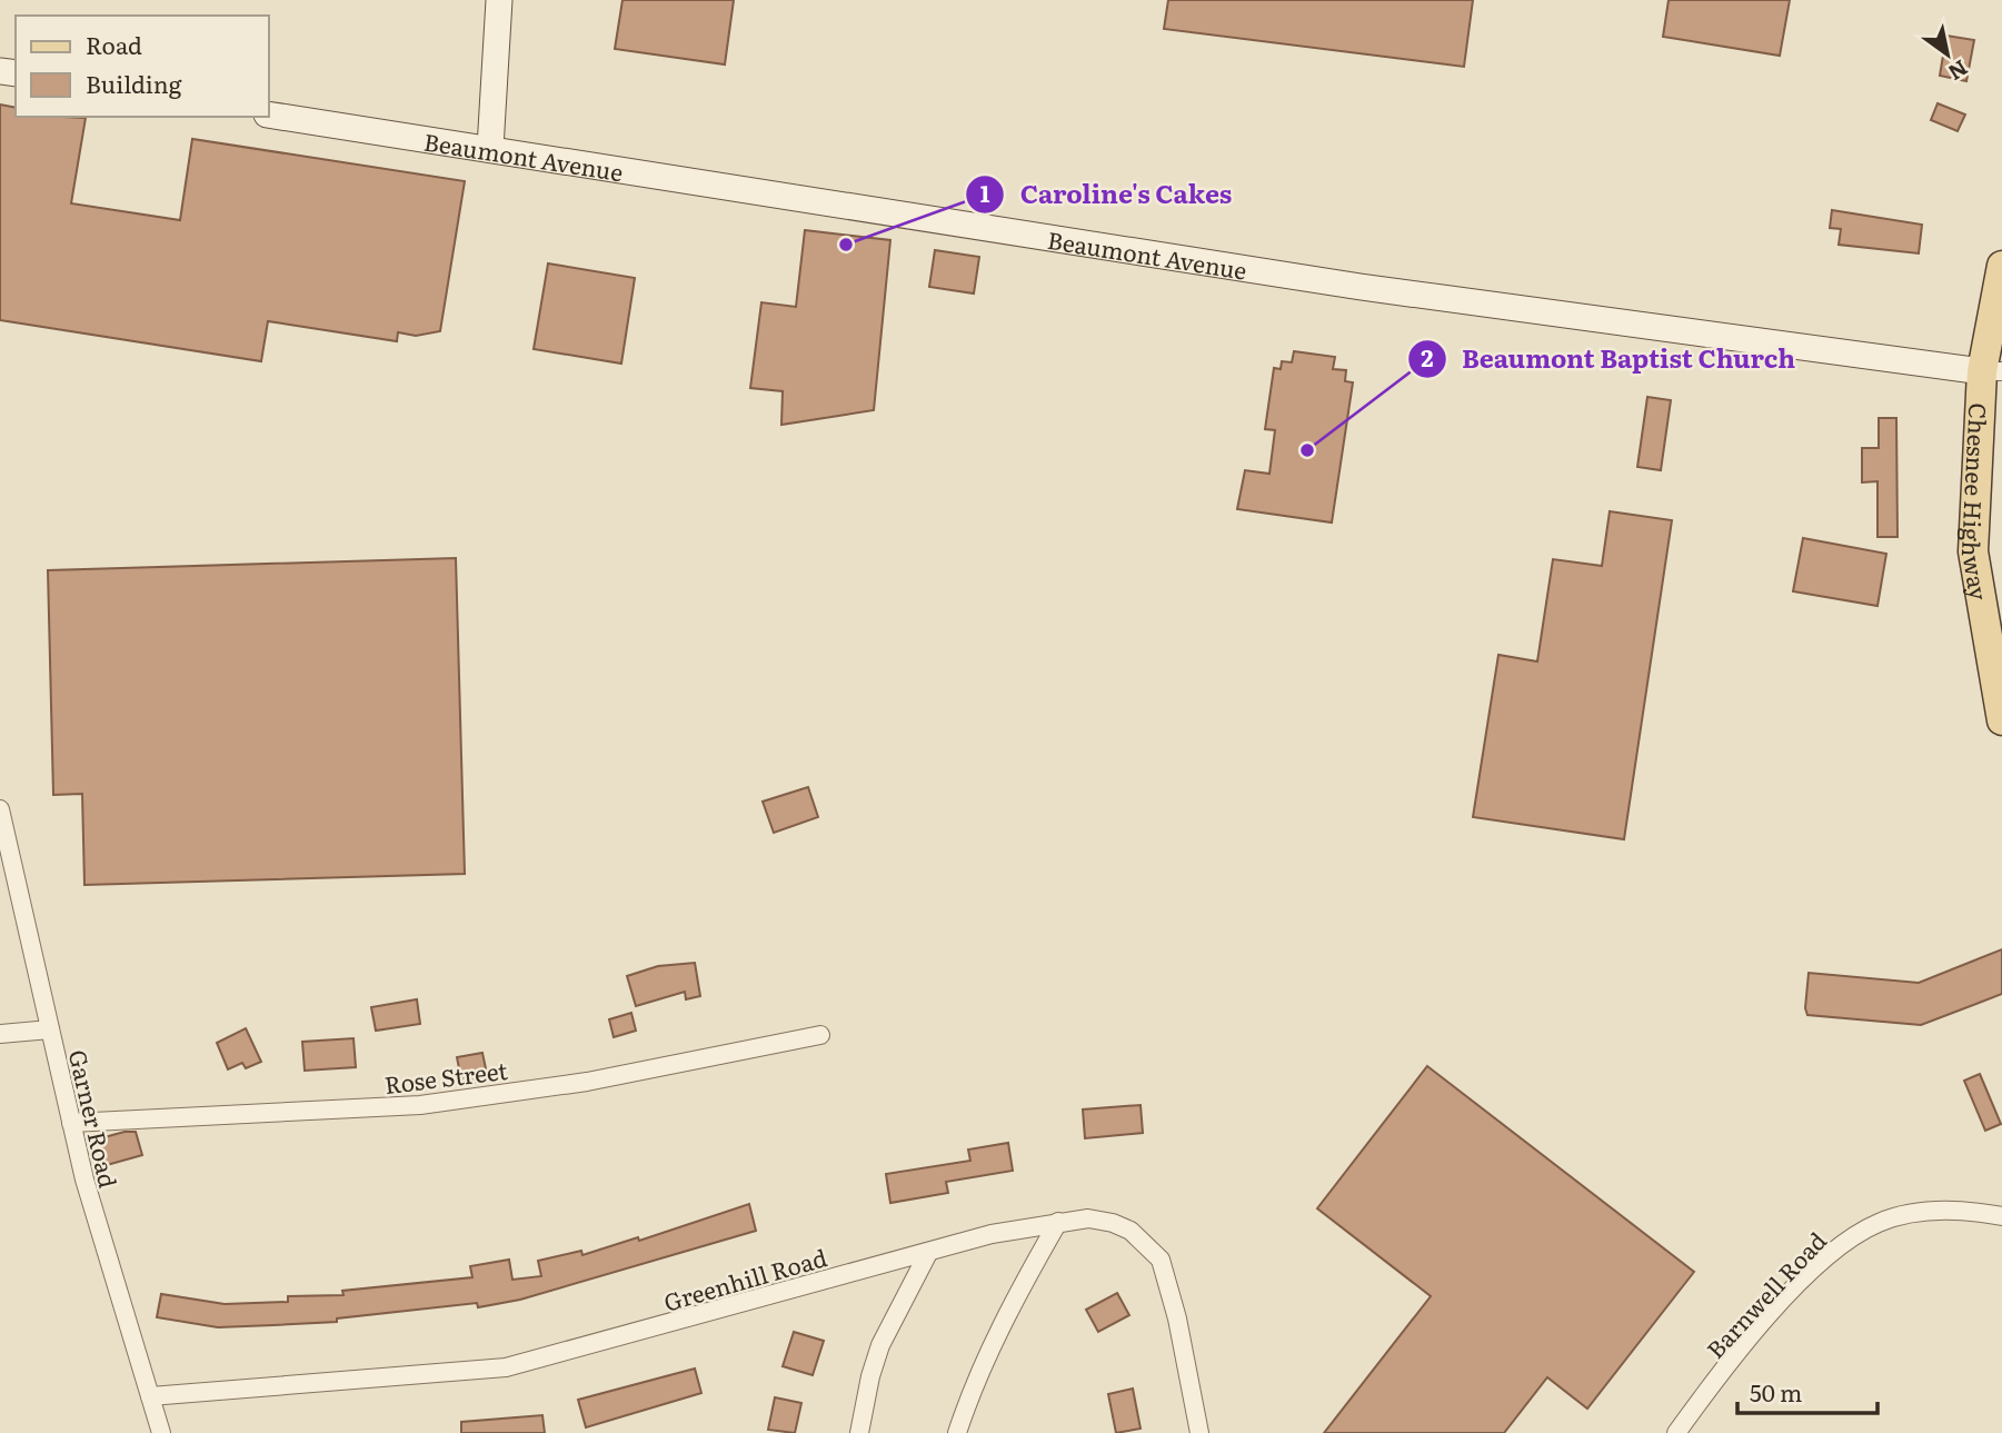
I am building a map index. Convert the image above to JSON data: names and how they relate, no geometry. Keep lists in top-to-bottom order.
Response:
{
  "streets": {
    "main road": ["Chesnee Highway"],
    "street": [
      "Beaumont Avenue",
      "Rose Street",
      "Garner Road",
      "Greenhill Road",
      "Barnwell Road"
    ]
  },
  "crossings": [
    ["Beaumont Avenue", "Chesnee Highway"],
    ["Rose Street", "Garner Road"],
    ["Garner Road", "Greenhill Road"]
  ],
  "places": ["Caroline's Cakes", "Beaumont Baptist Church"],
  "legend": ["Road", "Building"],
  "scale_bar": "50 m",
  "north": "bottom right"
}
